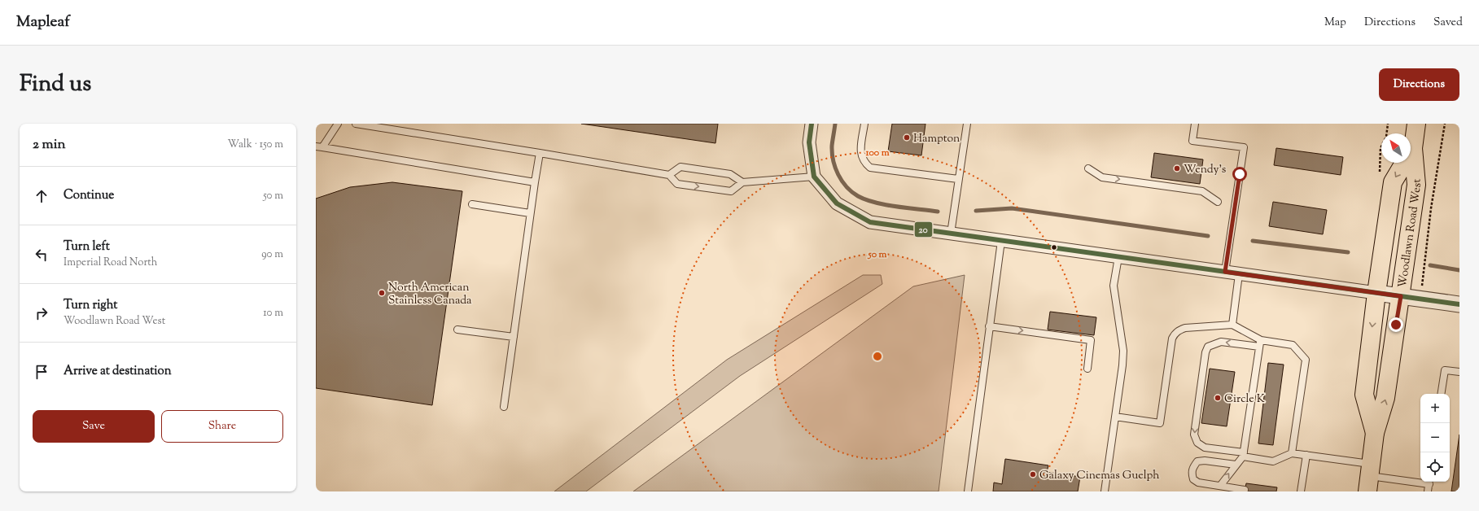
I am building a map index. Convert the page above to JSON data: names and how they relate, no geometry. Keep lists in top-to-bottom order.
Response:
{
  "streets": {
    "main road": ["Woodlawn Road West"]
  },
  "places": [
    "Hampton",
    "Wendy's",
    "North American Stainless Canada",
    "Circle K",
    "Galaxy Cinemas Guelph"
  ],
  "lines": ["transit line 20"],
  "north": "top left",
  "page": {
    "header": "Mapleaf",
    "nav": ["Map", "Directions", "Saved"],
    "title": "Find us",
    "buttons": [
      "Directions",
      ["Save", "Share"]
    ],
    "heading": ["2 min", "Walk · 150 m"],
    "list": [
      ["Continue", "50 m"],
      ["Turn left", "Imperial Road North", "90 m"],
      ["Turn right", "Woodlawn Road West", "10 m"],
      "Arrive at destination"
    ],
    "map_buttons": ["+", "−"]
  },
  "rings": ["100 m", "50 m"]
}
